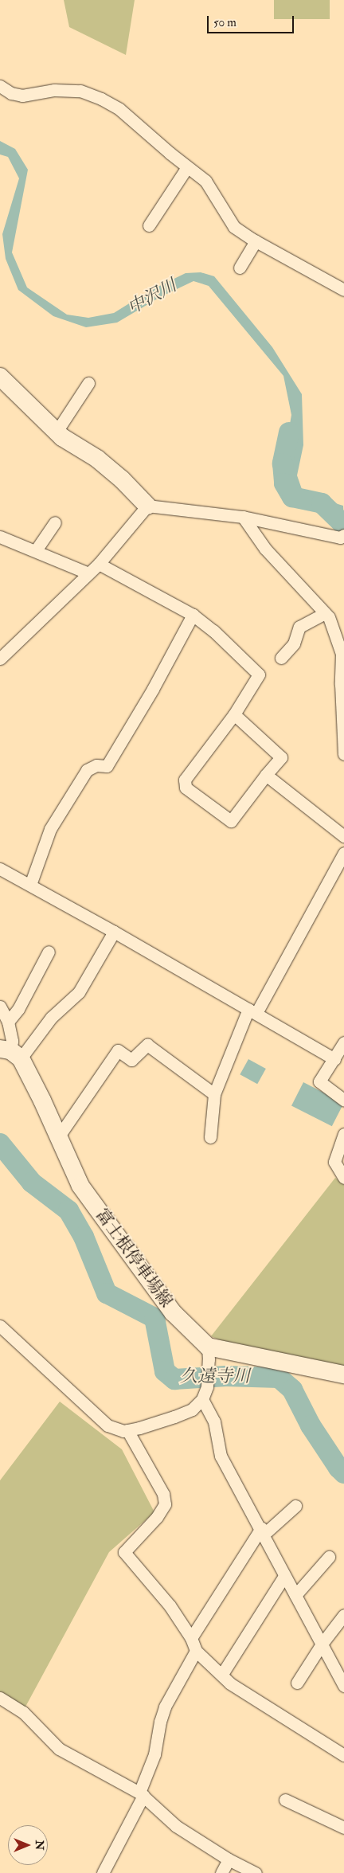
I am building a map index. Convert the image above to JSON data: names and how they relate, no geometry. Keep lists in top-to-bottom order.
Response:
{
  "streets": {
    "main road": ["富士根停車場線"]
  },
  "water": ["中沢川", "久遠寺川"],
  "scale_bar": "50 m",
  "north": "right"
}
